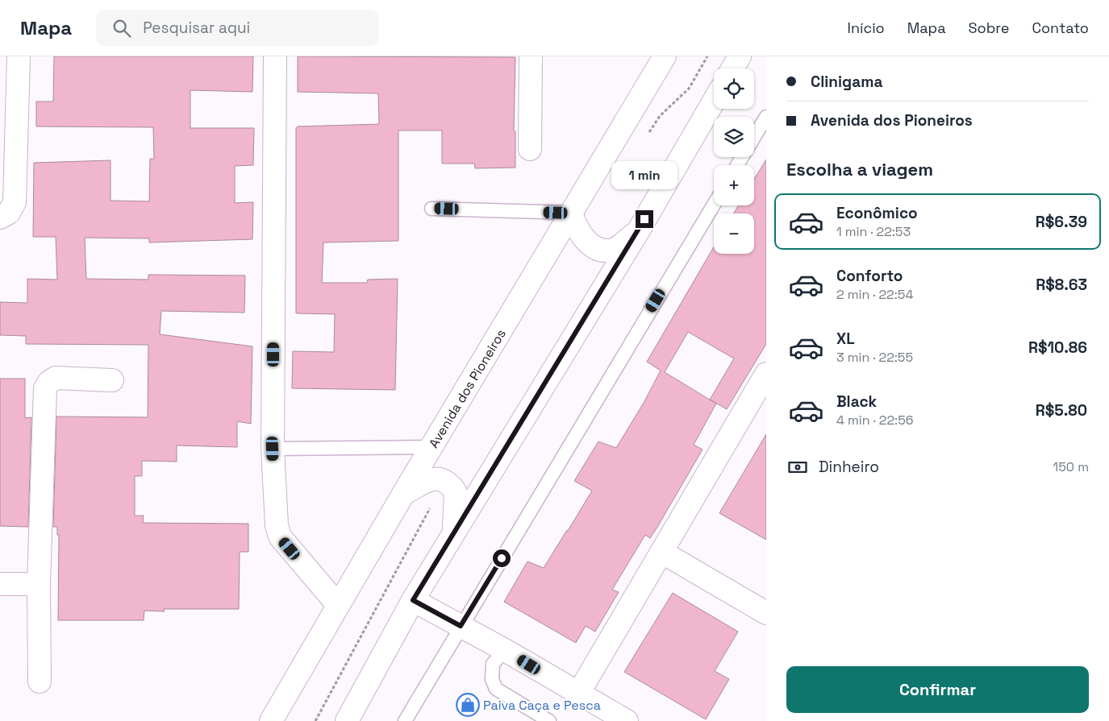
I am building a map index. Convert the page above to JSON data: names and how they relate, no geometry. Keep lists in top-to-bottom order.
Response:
{
  "streets": {
    "street": ["Avenida dos Pioneiros"]
  },
  "places": {
    "shop": ["Paiva Caça e Pesca"]
  },
  "page": {
    "header": "Mapa",
    "search": "Pesquisar aqui",
    "nav": [
      "Início",
      "Mapa",
      "Sobre",
      "Contato"
    ],
    "banner": ["Clinigama", "Avenida dos Pioneiros"],
    "map_buttons": ["+", "−"],
    "heading": "Escolha a viagem",
    "bubble": "1 min",
    "list": [
      {
        "name": "Econômico",
        "note": "1 min · 22:53",
        "value": "R$6.39"
      },
      {
        "name": "Conforto",
        "note": "2 min · 22:54",
        "value": "R$8.63"
      },
      {
        "name": "XL",
        "note": "3 min · 22:55",
        "value": "R$10.86"
      },
      {
        "name": "Black",
        "note": "4 min · 22:56",
        "value": "R$5.80"
      }
    ],
    "pay": ["Dinheiro", "150 m"],
    "buttons": "Confirmar"
  }
}
